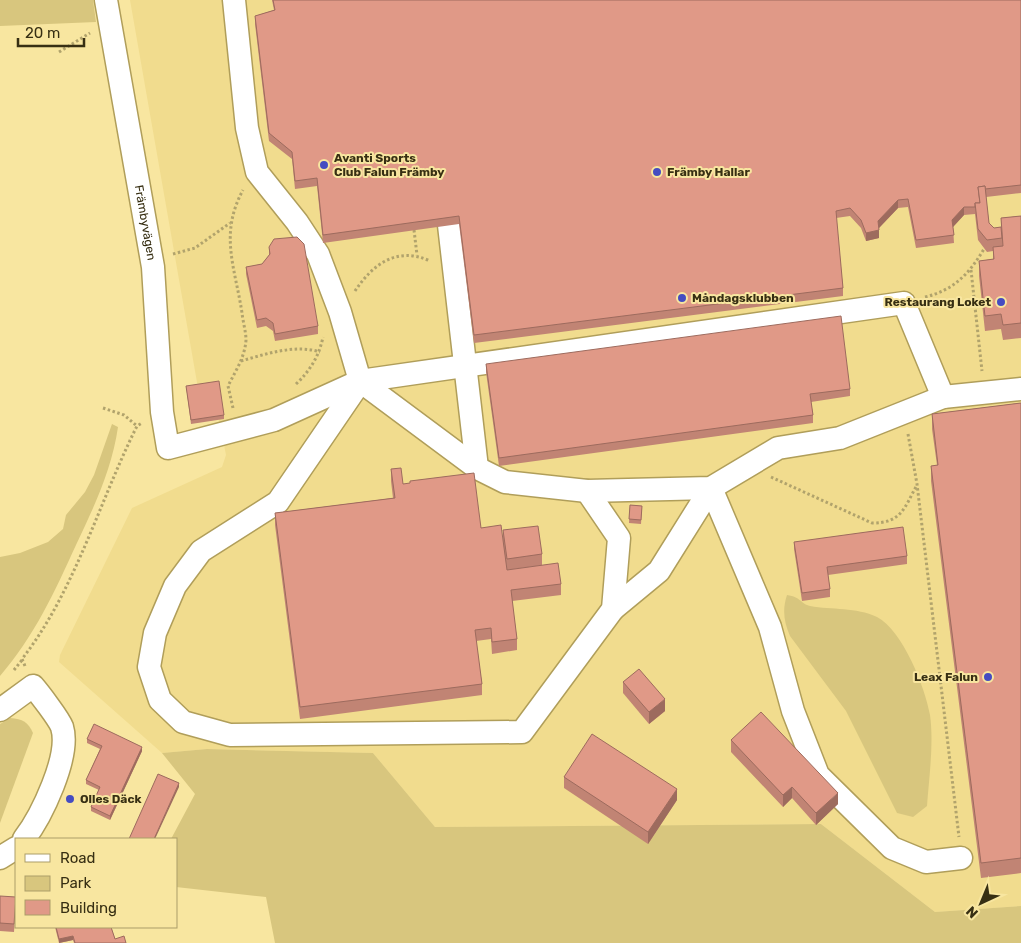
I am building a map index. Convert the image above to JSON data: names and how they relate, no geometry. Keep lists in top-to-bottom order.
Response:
{
  "streets": {
    "street": ["Främbyvägen"]
  },
  "places": [
    "Avanti Sports Club Falun Främby",
    "Främby Hallar",
    "Måndagsklubben",
    "Restaurang Loket",
    "Leax Falun",
    "Olles Däck"
  ],
  "legend": ["Road", "Park", "Building"],
  "scale_bar": "20 m",
  "north": "bottom left"
}
